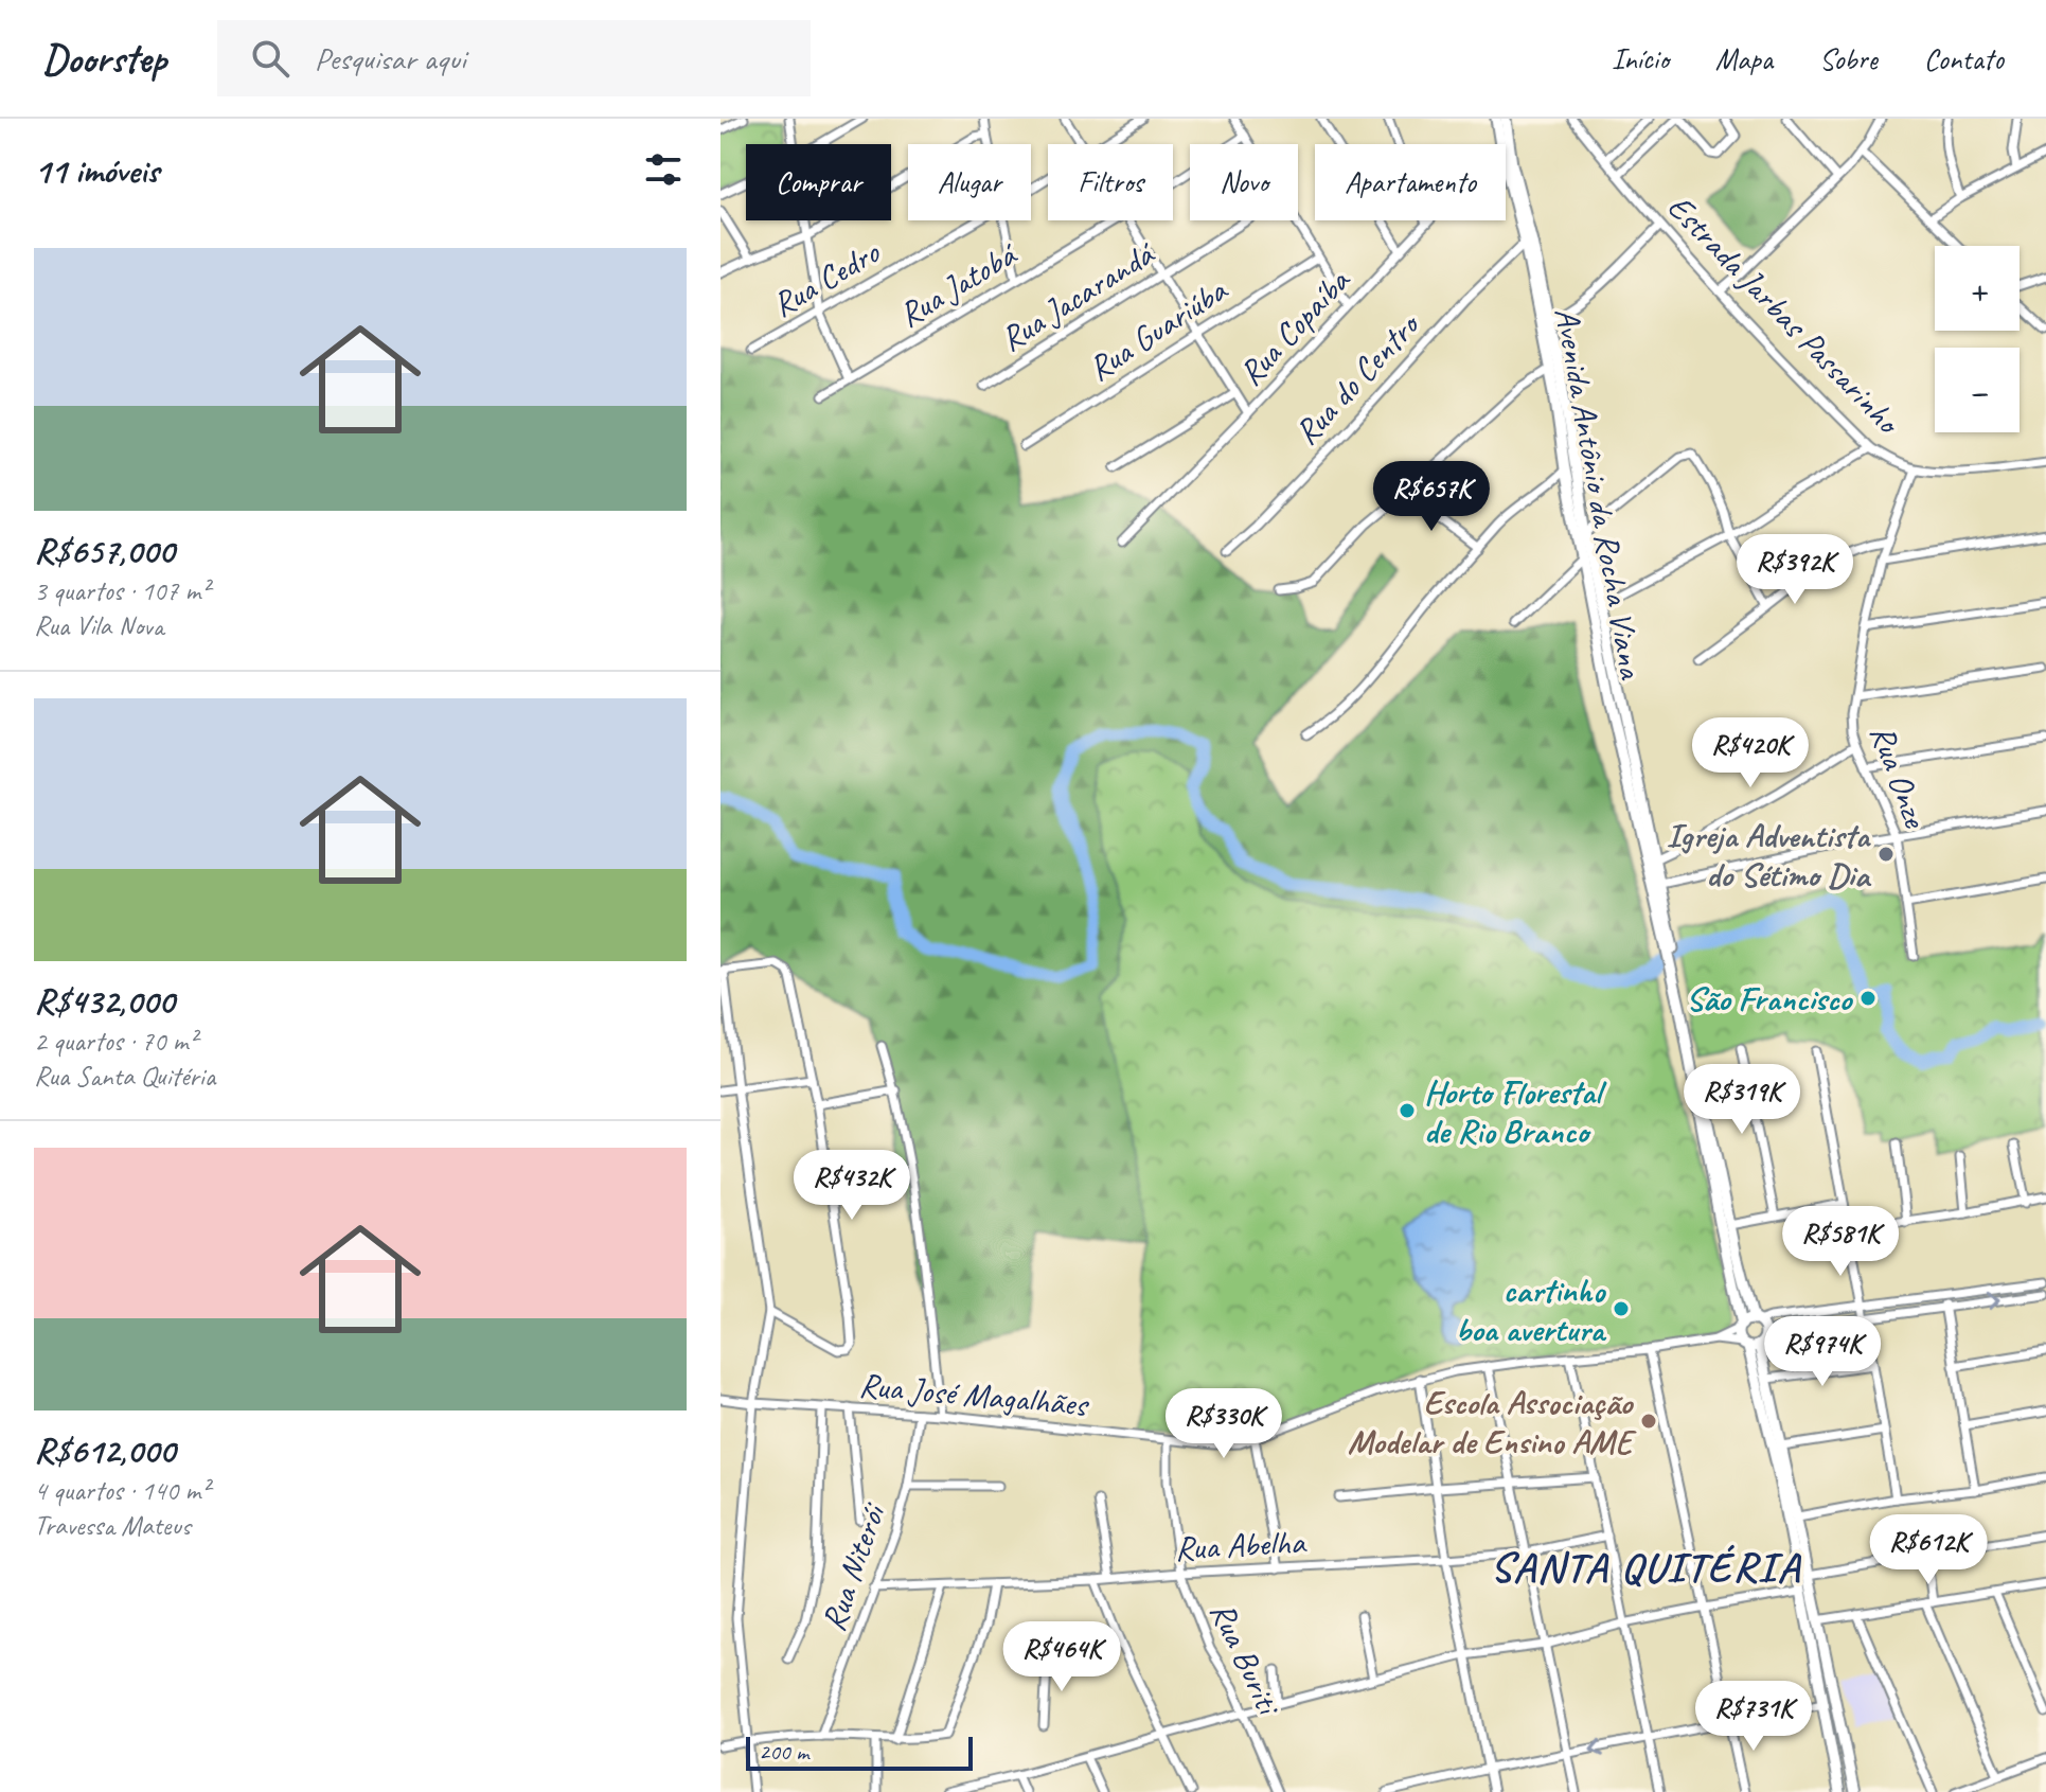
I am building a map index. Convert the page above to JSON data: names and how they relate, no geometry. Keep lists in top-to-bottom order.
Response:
{
  "streets": {
    "main road": ["Avenida Antônio da Rocha Viana"],
    "street": [
      "Rua Cedro",
      "Rua Jatobá",
      "Rua Jacarandá",
      "Estrada Jarbas Passarinho",
      "Rua Copaíba",
      "Rua Guariúba",
      "Rua do Centro",
      "Rua Onze",
      "Rua José Magalhães",
      "Rua Abelha",
      "Rua Niterói",
      "Rua Buriti"
    ]
  },
  "crossings": [
    ["Estrada Jarbas Passarinho", "Rua Onze"],
    ["Rua do Centro", "Avenida Antônio da Rocha Viana"],
    ["Avenida Antônio da Rocha Viana", "Rua José Magalhães"],
    ["Rua José Magalhães", "Rua Niterói"],
    ["Rua José Magalhães", "Rua Buriti"],
    ["Rua Abelha", "Rua Niterói"],
    ["Rua Abelha", "Rua Buriti"]
  ],
  "districts": ["SANTA QUITÉRIA"],
  "places": [
    "Igreja Adventista do Sétimo Dia",
    "São Francisco",
    "Horto Florestal de Rio Branco",
    "cartinho boa avertura",
    "Escola Associação Modelar de Ensino AME"
  ],
  "scale_bar": "200 m",
  "page": {
    "header": "Doorstep",
    "search": "Pesquisar aqui",
    "nav": [
      "Início",
      "Mapa",
      "Sobre",
      "Contato"
    ],
    "heading": "11 imóveis",
    "chip": [
      "Comprar",
      "Alugar",
      "Filtros",
      "Novo",
      "Apartamento"
    ],
    "list": [
      {
        "name": "R$657,000",
        "note": "3 quartos · 107 m² · Rua Vila Nova"
      },
      {
        "name": "R$432,000",
        "note": "2 quartos · 70 m² · Rua Santa Quitéria"
      },
      {
        "name": "R$612,000",
        "note": "4 quartos · 140 m² · Travessa Mateus"
      }
    ],
    "map_buttons": ["+", "−"],
    "price": [
      "R$657K",
      "R$392K",
      "R$420K",
      "R$319K",
      "R$432K",
      "R$581K",
      "R$974K",
      "R$330K",
      "R$612K",
      "R$464K",
      "R$731K"
    ],
    "scale": "200 m"
  }
}
